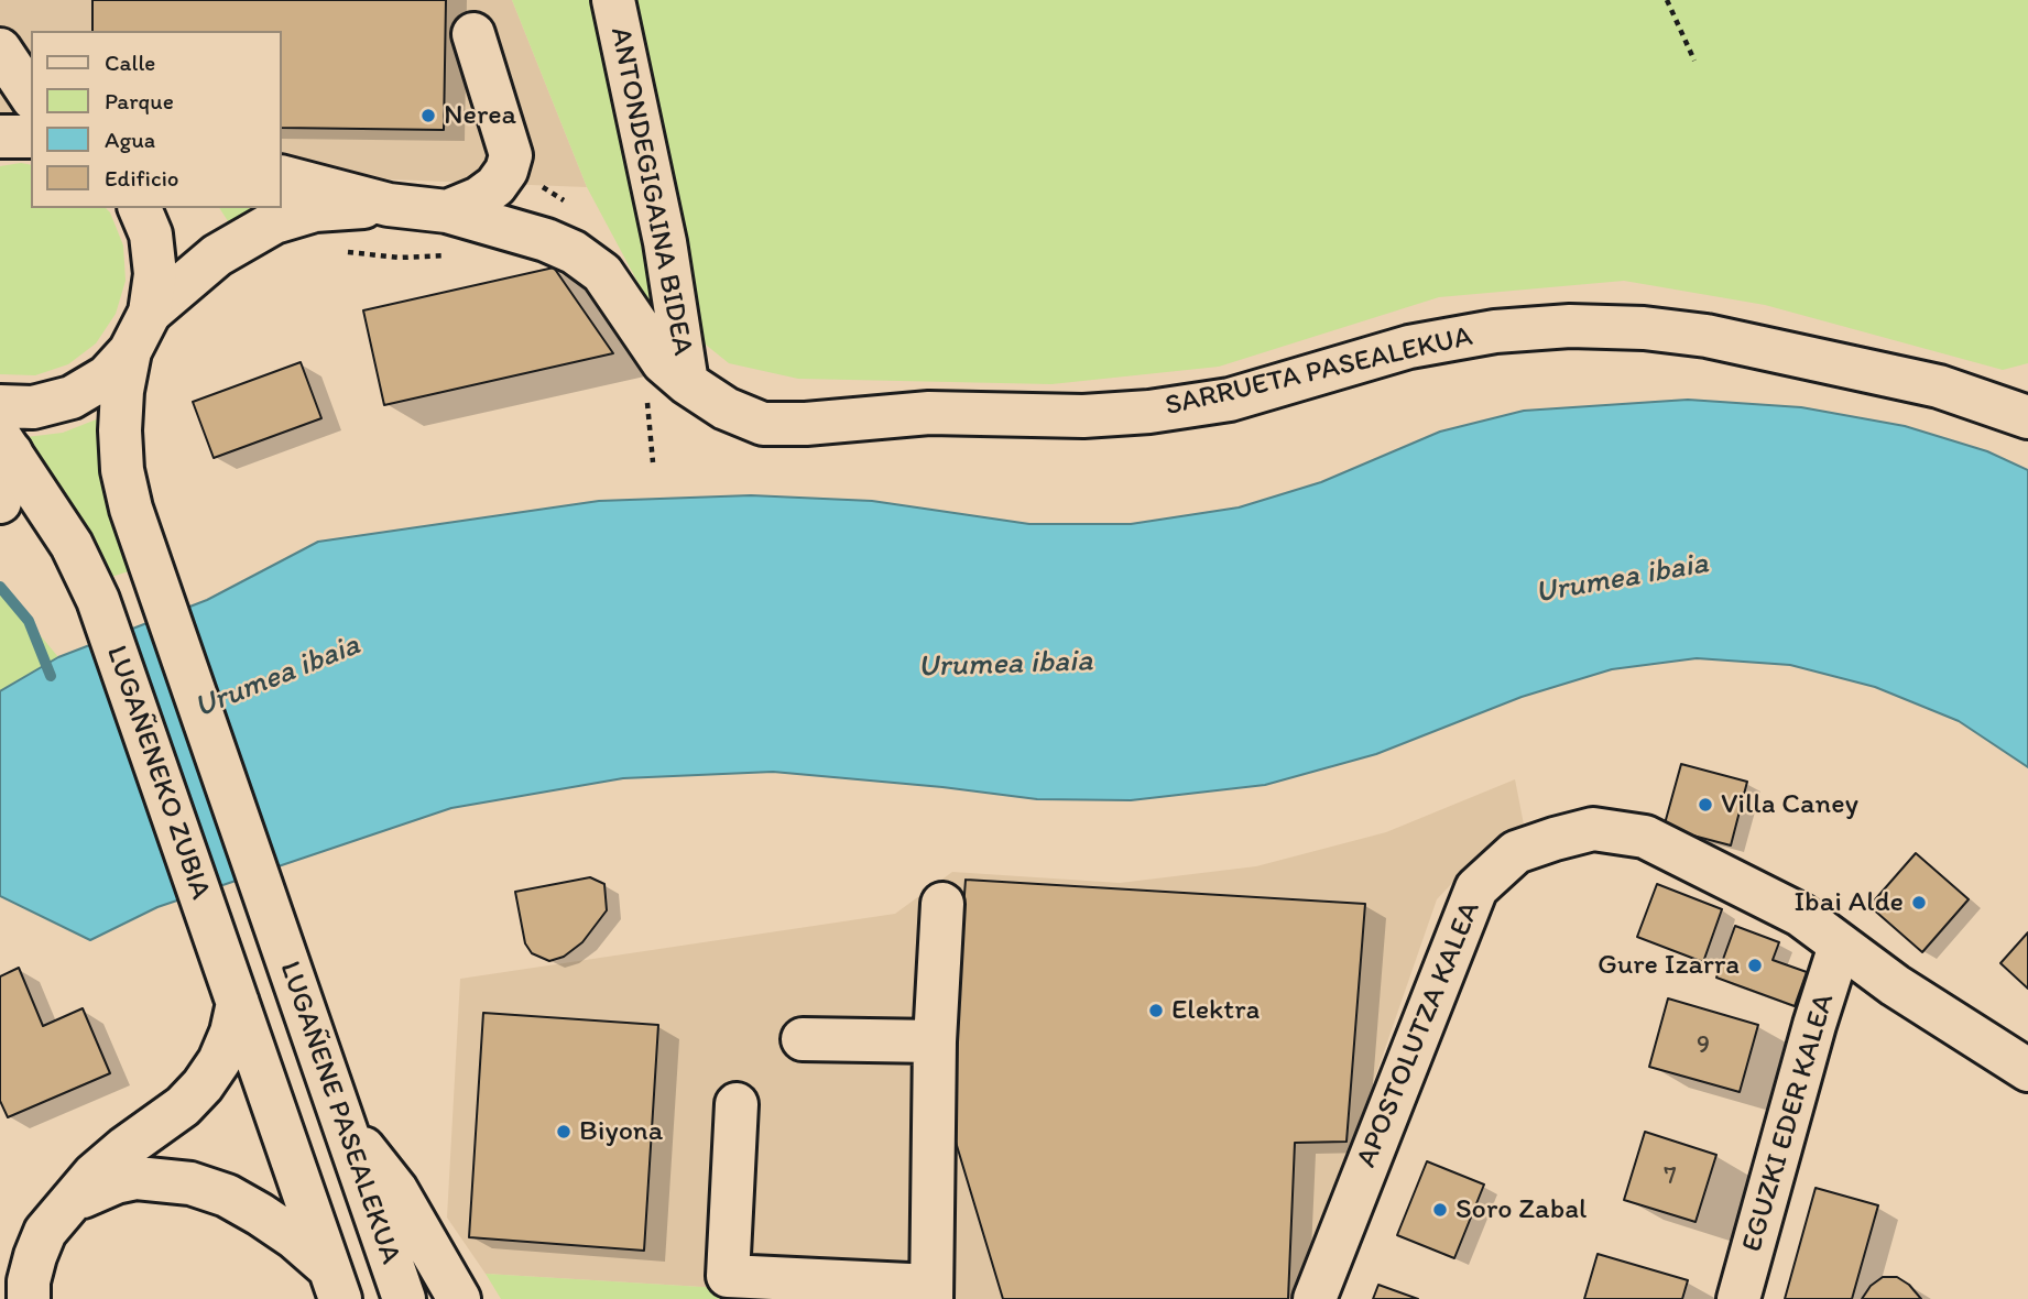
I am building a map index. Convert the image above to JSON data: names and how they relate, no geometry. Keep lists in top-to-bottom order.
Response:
{
  "streets": {
    "street": [
      "ANTONDEGIGAINA BIDEA",
      "SARRUETA PASEALEKUA",
      "LUGAÑENEKO ZUBIA",
      "APOSTOLUTZA KALEA",
      "LUGAÑENE PASEALEKUA",
      "EGUZKI EDER KALEA"
    ]
  },
  "crossings": [
    ["ANTONDEGIGAINA BIDEA", "SARRUETA PASEALEKUA"],
    ["LUGAÑENEKO ZUBIA", "LUGAÑENE PASEALEKUA"],
    ["APOSTOLUTZA KALEA", "EGUZKI EDER KALEA"]
  ],
  "water": ["Urumea ibaia"],
  "places": [
    "Nerea",
    "Villa Caney",
    "Ibai Alde",
    "Gure Izarra",
    "Elektra",
    "Biyona",
    "Soro Zabal"
  ],
  "house_numbers": ["9", "7"],
  "legend": [
    "Calle",
    "Parque",
    "Agua",
    "Edificio"
  ]
}
